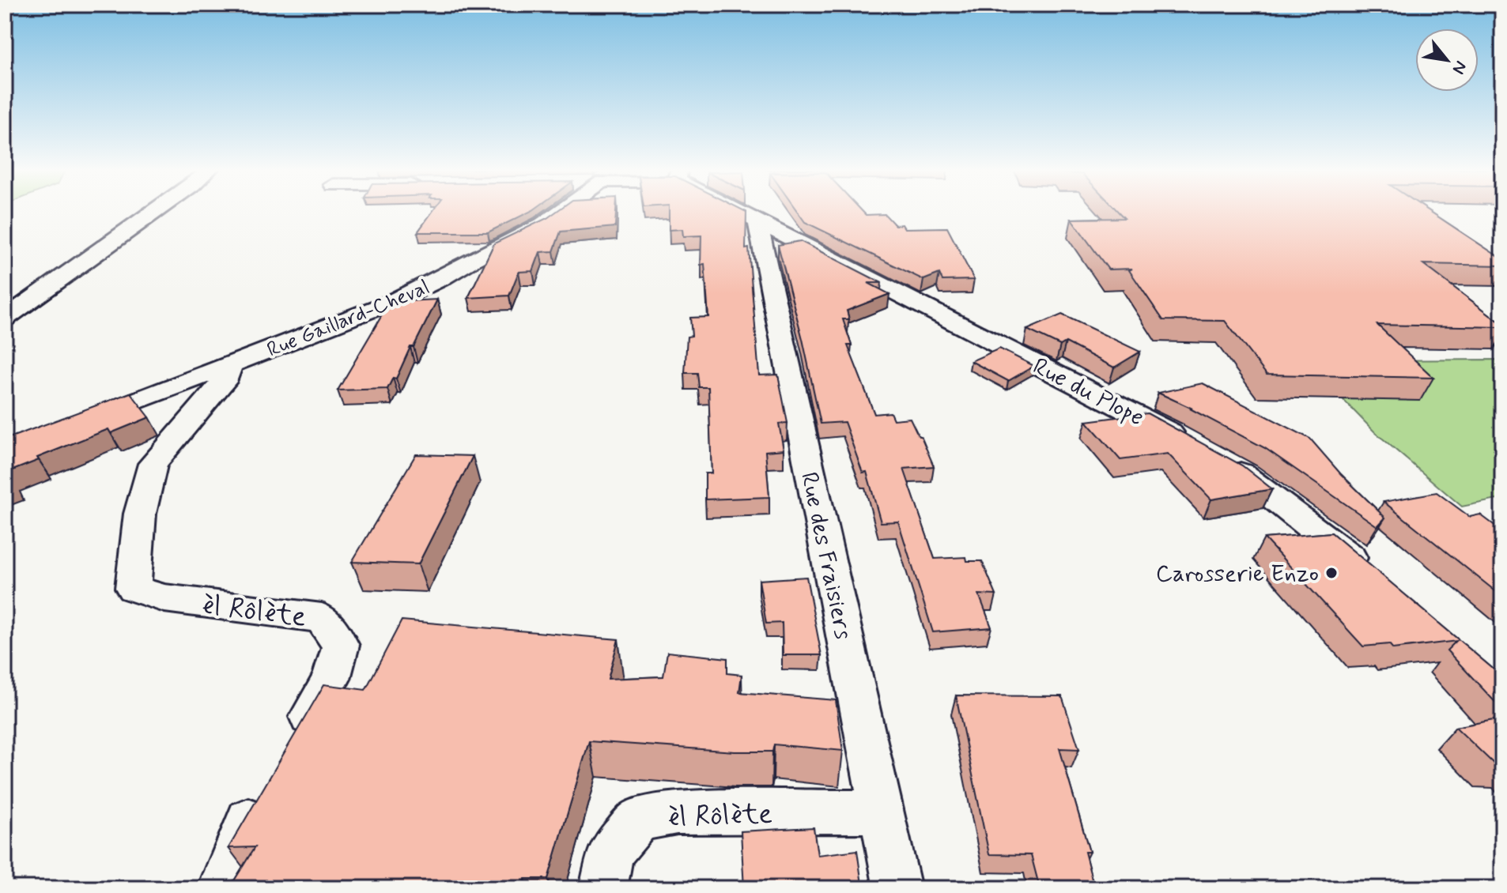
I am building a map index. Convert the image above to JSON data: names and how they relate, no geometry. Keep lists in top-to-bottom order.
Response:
{
  "streets": {
    "street": [
      "Rue Gaillard-Cheval",
      "Rue du Plope",
      "Rue des Fraisiers",
      "èl Rôlète"
    ]
  },
  "crossings": [
    ["Rue Gaillard-Cheval", "èl Rôlète"],
    ["Rue du Plope", "Rue des Fraisiers"],
    ["Rue des Fraisiers", "èl Rôlète"]
  ],
  "places": ["Carosserie Enzo"],
  "north": "bottom right"
}
